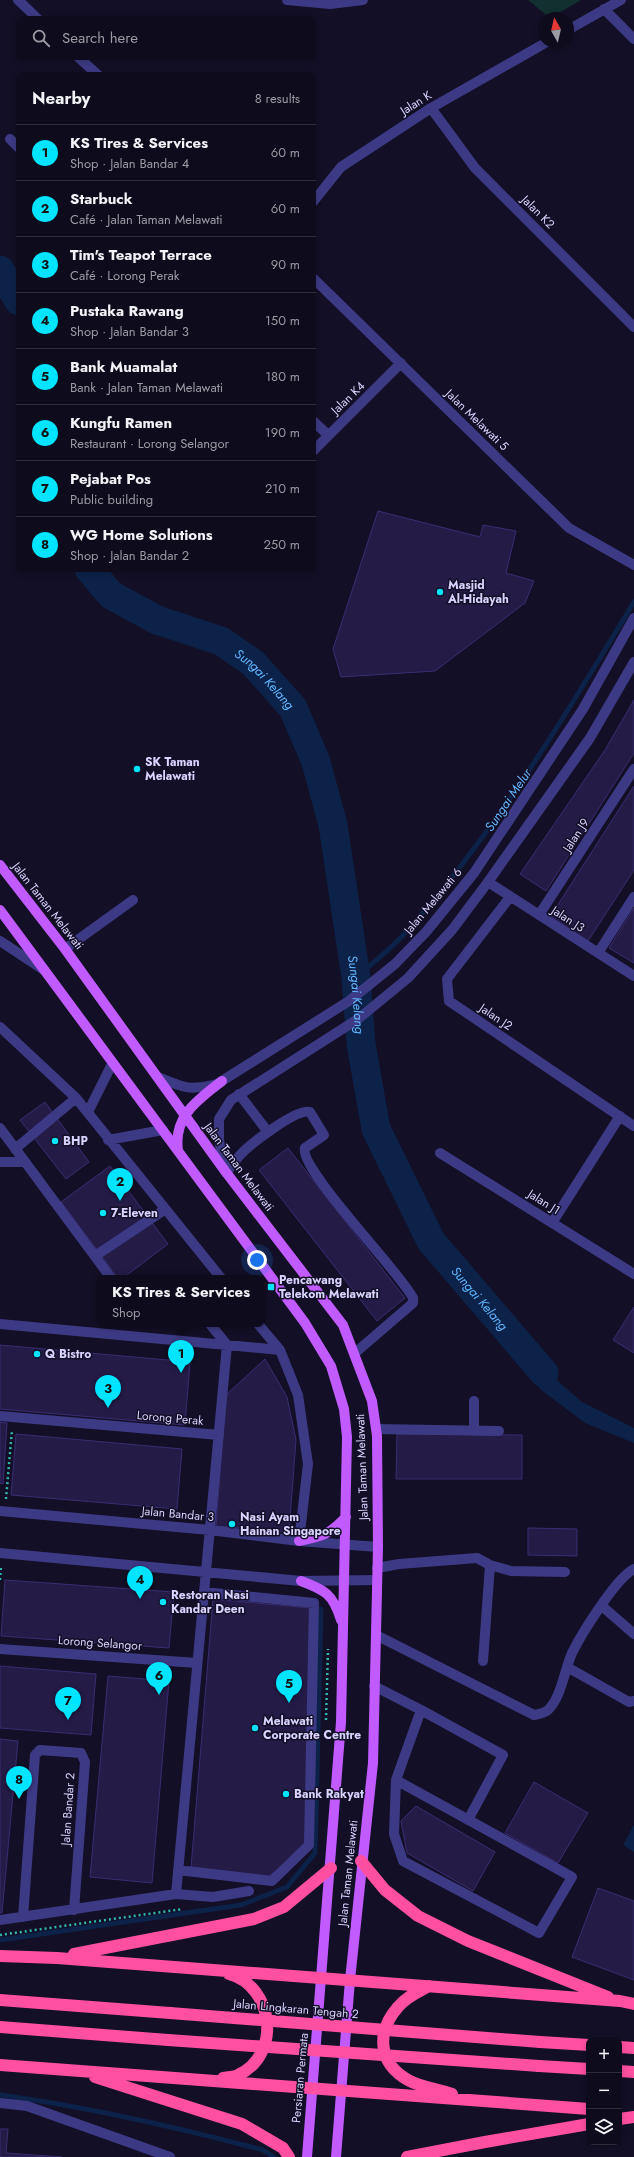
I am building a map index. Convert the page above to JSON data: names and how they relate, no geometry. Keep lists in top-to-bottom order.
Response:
{
  "streets": {
    "highway": ["Jalan Lingkaran Tengah 2"],
    "main road": ["Jalan Taman Melawati", "Persiaran Permata"],
    "street": [
      "Jalan K",
      "Jalan K2",
      "Jalan K4",
      "Jalan Melawati 5",
      "Jalan J9",
      "Jalan Melawati 6",
      "Jalan J3",
      "Jalan J2",
      "Jalan J1",
      "Lorong Perak",
      "Jalan Bandar 3",
      "Lorong Selangor",
      "Jalan Bandar 2"
    ]
  },
  "crossings": [
    ["Jalan K", "Jalan K2"],
    ["Jalan K4", "Jalan Melawati 5"],
    ["Jalan J9", "Jalan J3"],
    ["Jalan Melawati 6", "Jalan Taman Melawati"],
    ["Jalan Taman Melawati", "Jalan Bandar 3"],
    ["Jalan Taman Melawati", "Persiaran Permata"],
    ["Jalan J3", "Jalan J2"]
  ],
  "water": ["Sungai Kelang", "Sungai Melur"],
  "places": {
    "other": [
      "Masjid Al-Hidayah",
      "SK Taman Melawati",
      "BHP",
      "7-Eleven",
      "Q Bistro",
      "Nasi Ayam Hainan Singapore",
      "Restoran Nasi Kandar Deen",
      "Melawati Corporate Centre",
      "Bank Rakyat"
    ],
    "transit": ["Pencawang Telekom Melawati"]
  },
  "north": "top",
  "page": {
    "search": "Search here",
    "heading": ["Nearby", "8 results"],
    "list": [
      {
        "mark": "1",
        "name": "KS Tires & Services",
        "note": "Shop · Jalan Bandar 4",
        "value": "60 m"
      },
      {
        "mark": "2",
        "name": "Starbuck",
        "note": "Café · Jalan Taman Melawati",
        "value": "60 m"
      },
      {
        "mark": "3",
        "name": "Tim's Teapot Terrace",
        "note": "Café · Lorong Perak",
        "value": "90 m"
      },
      {
        "mark": "4",
        "name": "Pustaka Rawang",
        "note": "Shop · Jalan Bandar 3",
        "value": "150 m"
      },
      {
        "mark": "5",
        "name": "Bank Muamalat",
        "note": "Bank · Jalan Taman Melawati",
        "value": "180 m"
      },
      {
        "mark": "6",
        "name": "Kungfu Ramen",
        "note": "Restaurant · Lorong Selangor",
        "value": "190 m"
      },
      {
        "mark": "7",
        "name": "Pejabat Pos",
        "note": "Public building",
        "value": "210 m"
      },
      {
        "mark": "8",
        "name": "WG Home Solutions",
        "note": "Shop · Jalan Bandar 2",
        "value": "250 m"
      }
    ],
    "pins": [
      "2",
      "1",
      "3",
      "4",
      "6",
      "5",
      "7",
      "8"
    ],
    "popup": ["KS Tires & Services", "Shop"],
    "map_buttons": ["+", "−"]
  }
}
